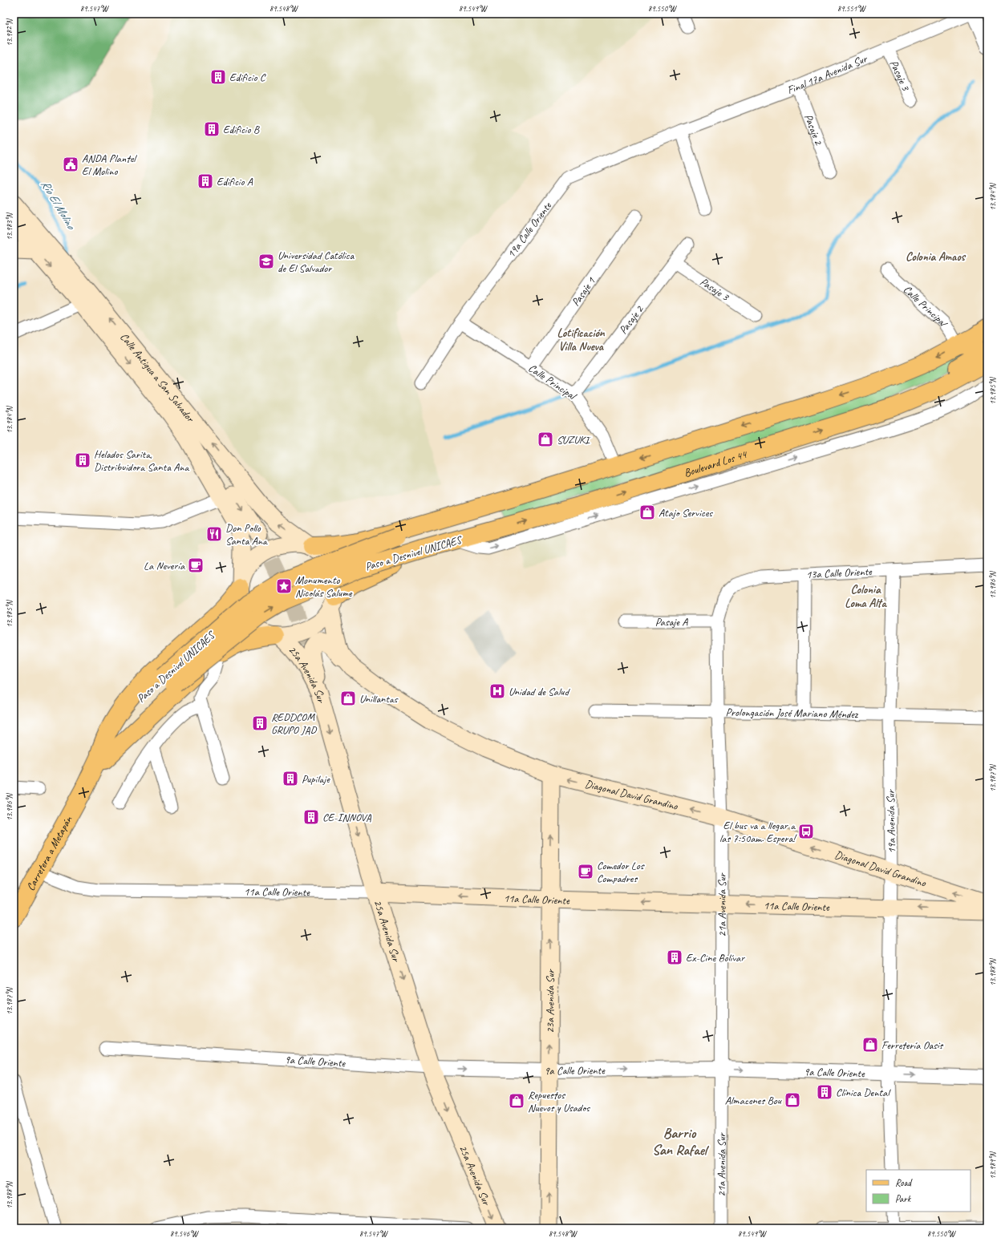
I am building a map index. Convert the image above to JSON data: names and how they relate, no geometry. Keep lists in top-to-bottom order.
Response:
{
  "streets": {
    "main road": [
      "Calle Antigua a San Salvador",
      "Boulevard Los 44",
      "Paso a Desnivel UNICAES",
      "25a Avenida Sur",
      "Diagonal David Grandino",
      "Carretera a Metapán",
      "11a Calle Oriente",
      "23a Avenida Sur"
    ],
    "street": [
      "Final 17a Avenida Sur",
      "Pasaje 3",
      "Pasaje 2",
      "19a Calle Oriente",
      "Pasaje 1",
      "Calle Principal",
      "13a Calle Oriente",
      "Pasaje A",
      "Prolongación José Mariano Méndez",
      "19a Avenida Sur",
      "21a Avenida Sur",
      "9a Calle Oriente"
    ]
  },
  "crossings": [
    ["Final 17a Avenida Sur", "Pasaje 3"],
    ["Final 17a Avenida Sur", "Pasaje 2"],
    ["Final 17a Avenida Sur", "19a Calle Oriente"],
    ["Pasaje 3", "Pasaje 2"],
    ["Pasaje 2", "Calle Principal"],
    ["19a Calle Oriente", "Calle Principal"],
    ["Pasaje 1", "Calle Principal"],
    ["Calle Antigua a San Salvador", "25a Avenida Sur"],
    ["Calle Antigua a San Salvador", "Diagonal David Grandino"],
    ["Boulevard Los 44", "Paso a Desnivel UNICAES"],
    ["Paso a Desnivel UNICAES", "Carretera a Metapán"],
    ["13a Calle Oriente", "Pasaje A"],
    ["13a Calle Oriente", "19a Avenida Sur"],
    ["13a Calle Oriente", "21a Avenida Sur"],
    ["Pasaje A", "21a Avenida Sur"],
    ["25a Avenida Sur", "Diagonal David Grandino"],
    ["25a Avenida Sur", "11a Calle Oriente"],
    ["25a Avenida Sur", "9a Calle Oriente"],
    ["Prolongación José Mariano Méndez", "19a Avenida Sur"],
    ["Prolongación José Mariano Méndez", "21a Avenida Sur"],
    ["Diagonal David Grandino", "19a Avenida Sur"],
    ["Diagonal David Grandino", "21a Avenida Sur"],
    ["Diagonal David Grandino", "23a Avenida Sur"],
    ["19a Avenida Sur", "11a Calle Oriente"],
    ["19a Avenida Sur", "9a Calle Oriente"],
    ["Carretera a Metapán", "11a Calle Oriente"],
    ["11a Calle Oriente", "21a Avenida Sur"],
    ["11a Calle Oriente", "23a Avenida Sur"],
    ["21a Avenida Sur", "9a Calle Oriente"],
    ["23a Avenida Sur", "9a Calle Oriente"]
  ],
  "one_way": [
    "25a Avenida Sur",
    "Diagonal David Grandino",
    "11a Calle Oriente",
    "23a Avenida Sur",
    "9a Calle Oriente"
  ],
  "districts": [
    "Colonia Amaos",
    "Lotificación Villa Nueva",
    "Colonia Loma Alta",
    "Barrio San Rafael"
  ],
  "water": ["Río El Molino"],
  "places": {
    "building": [
      "Edificio C",
      "Edificio B",
      "Edificio A",
      "Helados Sarita, Distribuidora Santa Ana",
      "REDDCOM GRUPO JAD",
      "Pupilaje",
      "CE-INNOVA",
      "Ex-Cine Bolívar",
      "Clínica Dental"
    ],
    "public building": ["ANDA Plantel El Molino"],
    "school or university": ["Universidad Católica de El Salvador"],
    "shop": [
      "SUZUKI",
      "Atajo Services",
      "Unillantas",
      "Ferretería Oasis",
      "Almacenes Bou",
      "Repuestos Nuevos y Usados"
    ],
    "restaurant": ["Don Pollo Santa Ana"],
    "cafe": ["La Nevería", "Comedor Los Compadres"],
    "place": ["Monumento Nicolás Salume"],
    "hospital": ["Unidad de Salud"],
    "bus stop": ["El bus va a llegar a las 7:50am. Espera!"]
  },
  "legend": ["Road", "Park"],
  "coordinates": [
    "89.547°W",
    "89.548°W",
    "89.549°W",
    "89.550°W",
    "89.551°W",
    "13.982°N",
    "13.984°N",
    "13.983°N",
    "13.985°N",
    "13.986°N",
    "13.987°N",
    "13.988°N",
    "13.989°N",
    "89.546°W"
  ]
}
